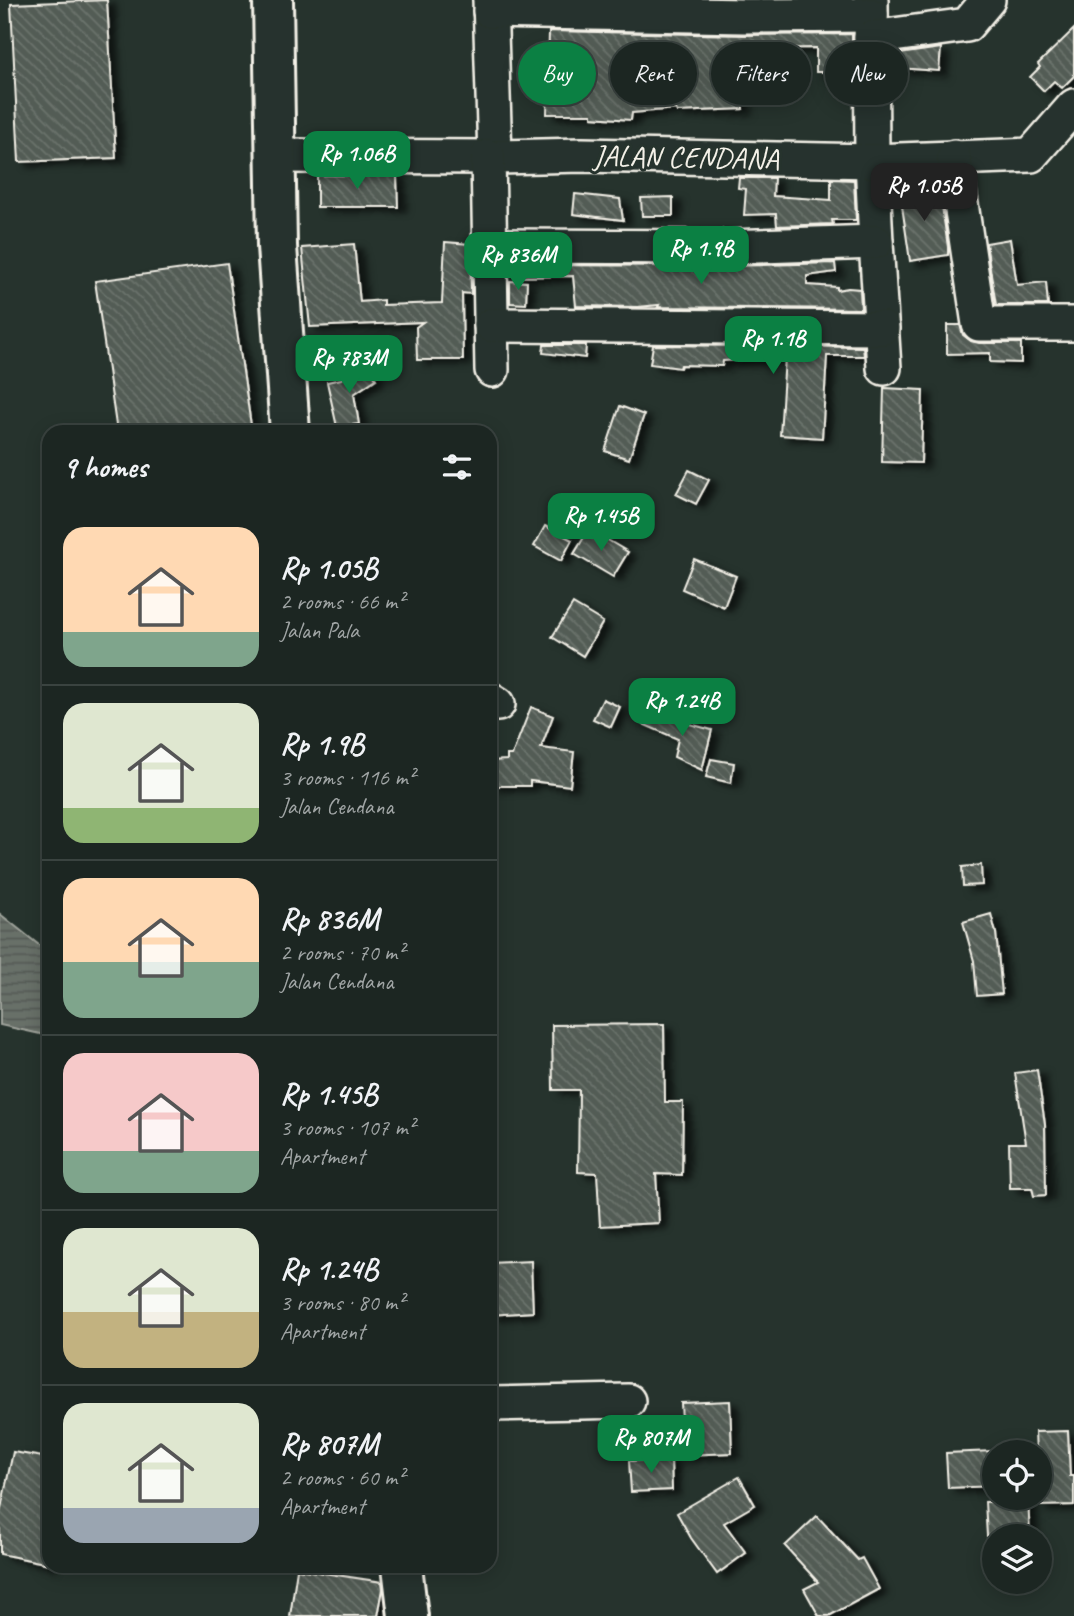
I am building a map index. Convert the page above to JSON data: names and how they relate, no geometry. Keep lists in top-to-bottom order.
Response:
{
  "streets": {
    "street": ["JALAN CENDANA"]
  },
  "page": {
    "chip": [
      "Buy",
      "Rent",
      "Filters",
      "New"
    ],
    "price": [
      "Rp 1.06B",
      "Rp 1.05B",
      "Rp 1.9B",
      "Rp 836M",
      "Rp 1.1B",
      "Rp 783M",
      "Rp 1.45B",
      "Rp 1.24B",
      "Rp 807M"
    ],
    "heading": "9 homes",
    "list": [
      {
        "name": "Rp 1.05B",
        "note": "2 rooms · 66 m² · Jalan Pala"
      },
      {
        "name": "Rp 1.9B",
        "note": "3 rooms · 116 m² · Jalan Cendana"
      },
      {
        "name": "Rp 836M",
        "note": "2 rooms · 70 m² · Jalan Cendana"
      },
      {
        "name": "Rp 1.45B",
        "note": "3 rooms · 107 m² · Apartment"
      },
      {
        "name": "Rp 1.24B",
        "note": "3 rooms · 80 m² · Apartment"
      },
      {
        "name": "Rp 807M",
        "note": "2 rooms · 60 m² · Apartment"
      }
    ]
  }
}
